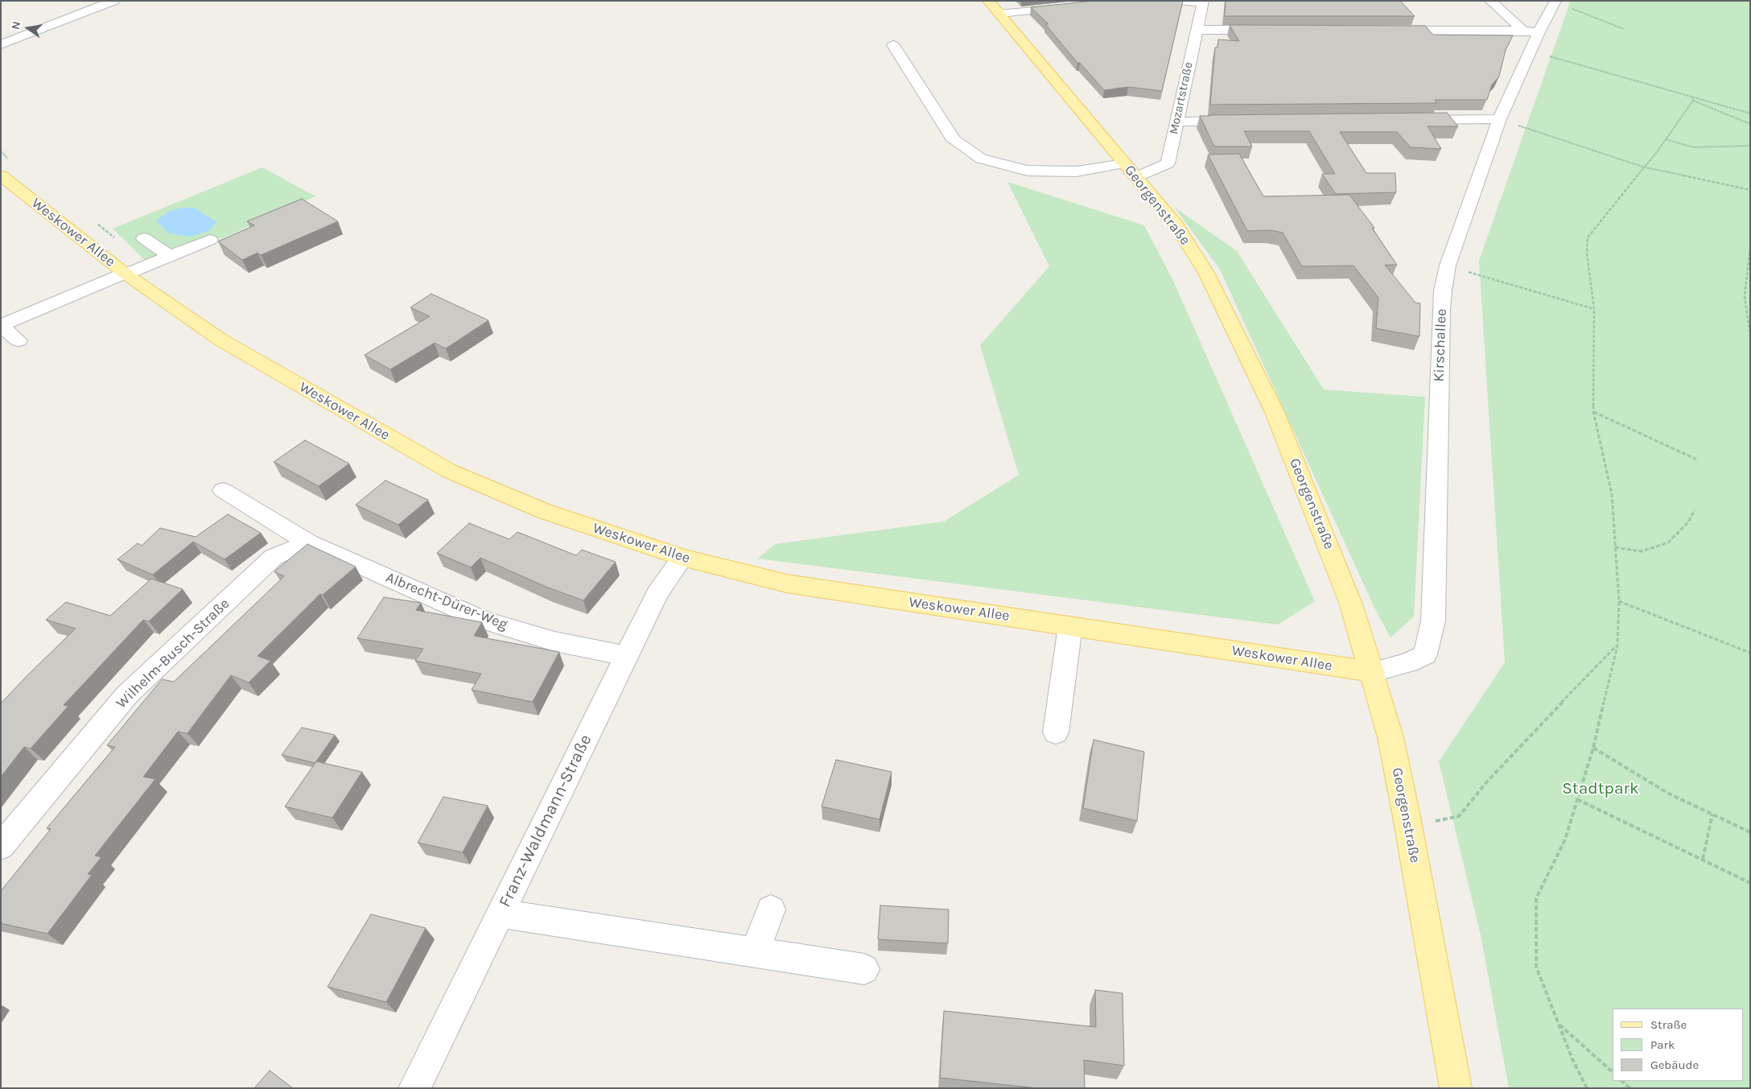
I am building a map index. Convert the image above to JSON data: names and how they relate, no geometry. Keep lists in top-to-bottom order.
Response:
{
  "streets": {
    "main road": ["Georgenstraße", "Weskower Allee"],
    "street": [
      "Mozartstraße",
      "Kirschallee",
      "Albrecht-Dürer-Weg",
      "Wilhelm-Busch-Straße",
      "Franz-Waldmann-Straße"
    ]
  },
  "crossings": [
    ["Mozartstraße", "Georgenstraße"],
    ["Georgenstraße", "Weskower Allee"],
    ["Georgenstraße", "Kirschallee"],
    ["Weskower Allee", "Kirschallee"],
    ["Weskower Allee", "Franz-Waldmann-Straße"],
    ["Albrecht-Dürer-Weg", "Wilhelm-Busch-Straße"],
    ["Albrecht-Dürer-Weg", "Franz-Waldmann-Straße"]
  ],
  "parks": ["Stadtpark"],
  "legend": ["Straße", "Park", "Gebäude"],
  "north": "left"
}
